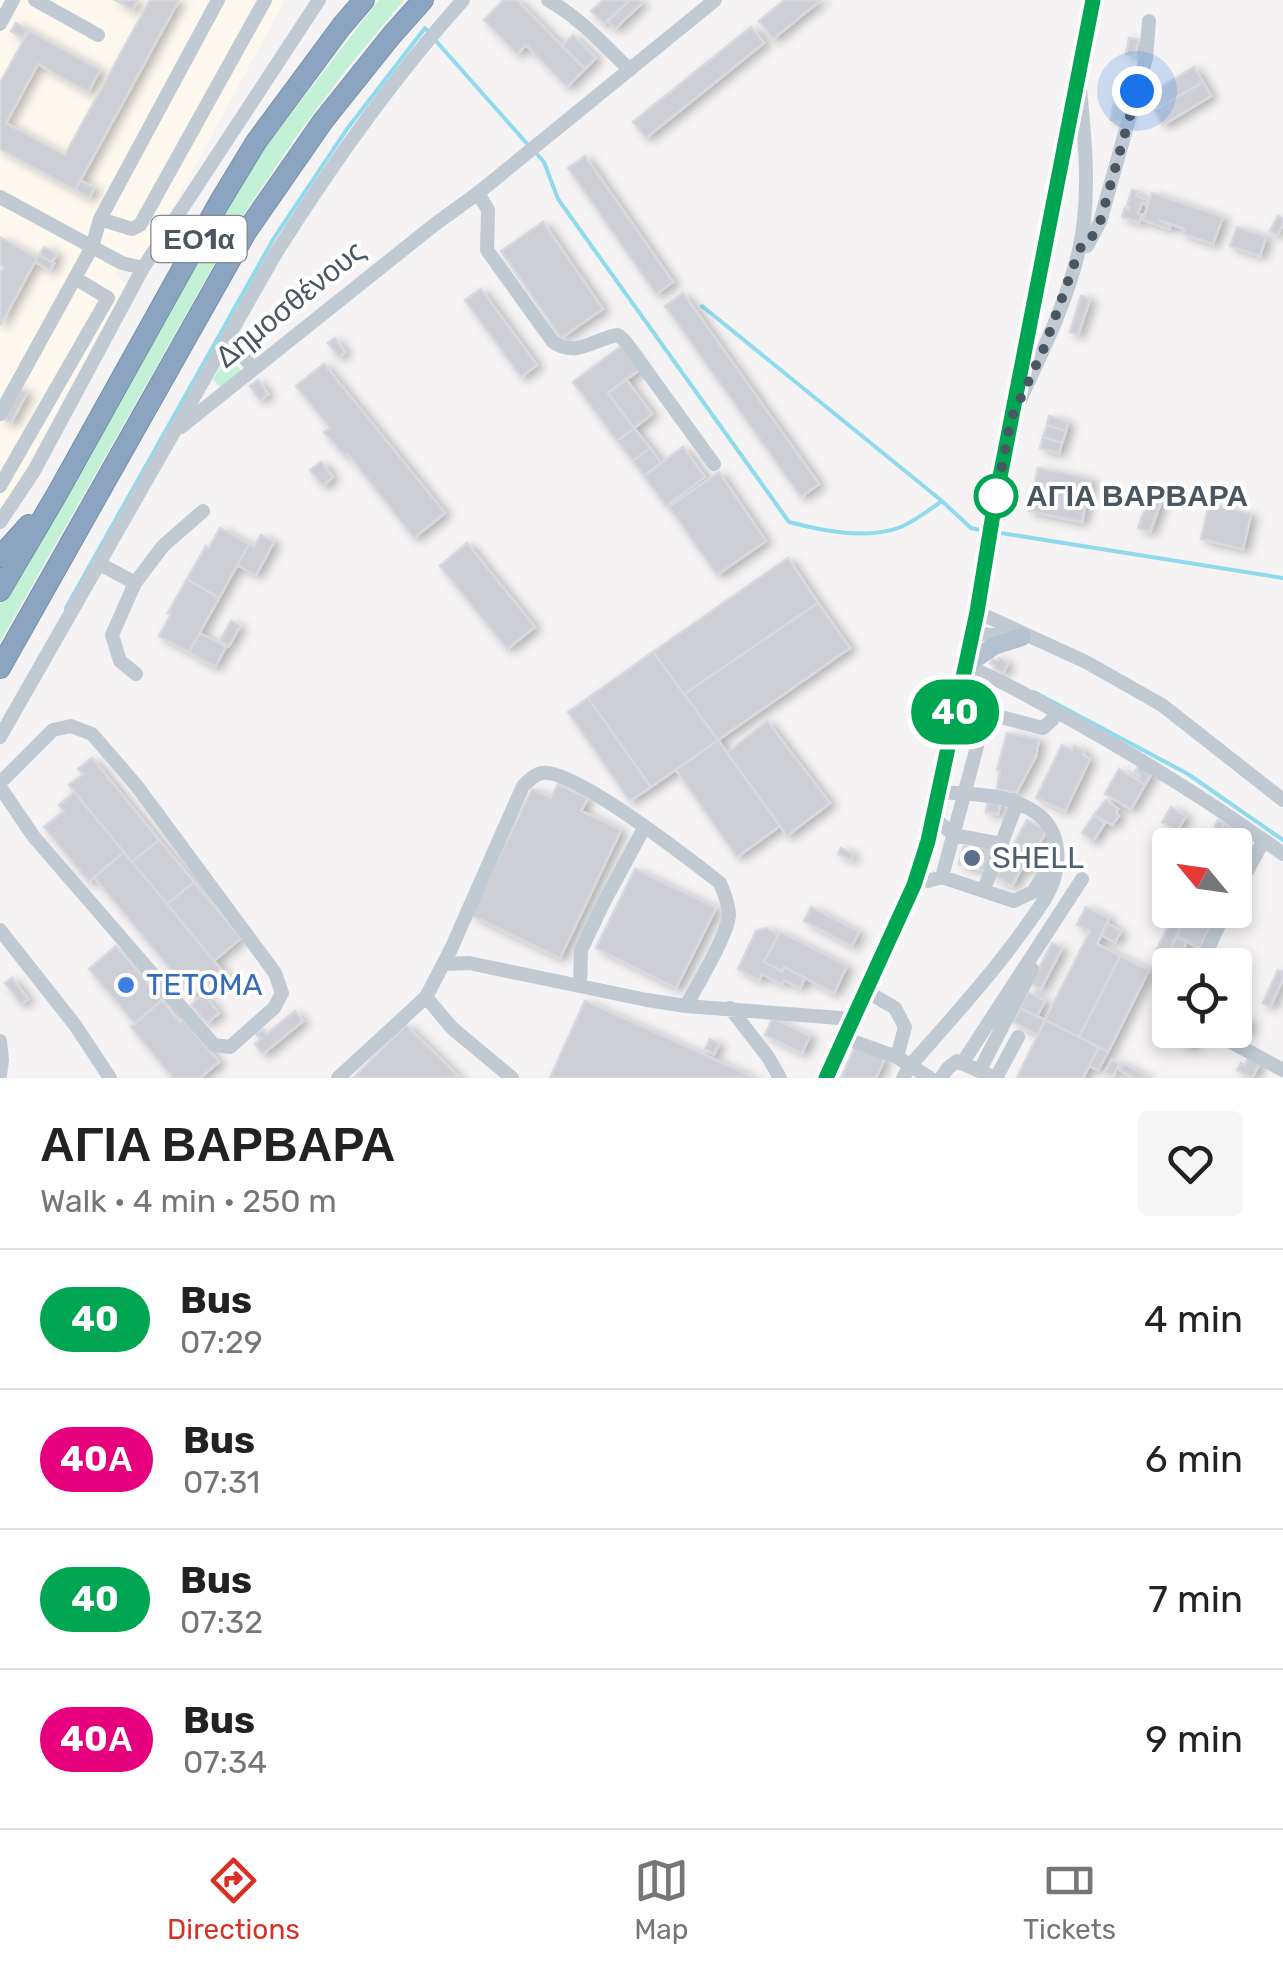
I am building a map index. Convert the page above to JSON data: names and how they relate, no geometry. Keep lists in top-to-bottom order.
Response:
{
  "streets": {
    "highway": ["ΕΟ1α"],
    "street": ["Δημοσθένους"]
  },
  "places": ["ΑΓΙΑ ΒΑΡΒΑΡΑ", "SHELL", "TETOMA"],
  "lines": ["bus line 40"],
  "north": "top left",
  "page": {
    "on_map": "40",
    "heading": ["ΑΓΙΑ ΒΑΡΒΑΡΑ", "Walk · 4 min · 250 m"],
    "list": [
      {
        "mark": "40",
        "name": "Bus",
        "note": "07:29",
        "value": "4 min"
      },
      {
        "mark": "40Α",
        "name": "Bus",
        "note": "07:31",
        "value": "6 min"
      },
      {
        "mark": "40",
        "name": "Bus",
        "note": "07:32",
        "value": "7 min"
      },
      {
        "mark": "40Α",
        "name": "Bus",
        "note": "07:34",
        "value": "9 min"
      }
    ],
    "tabs": ["Directions", "Map", "Tickets"]
  }
}
